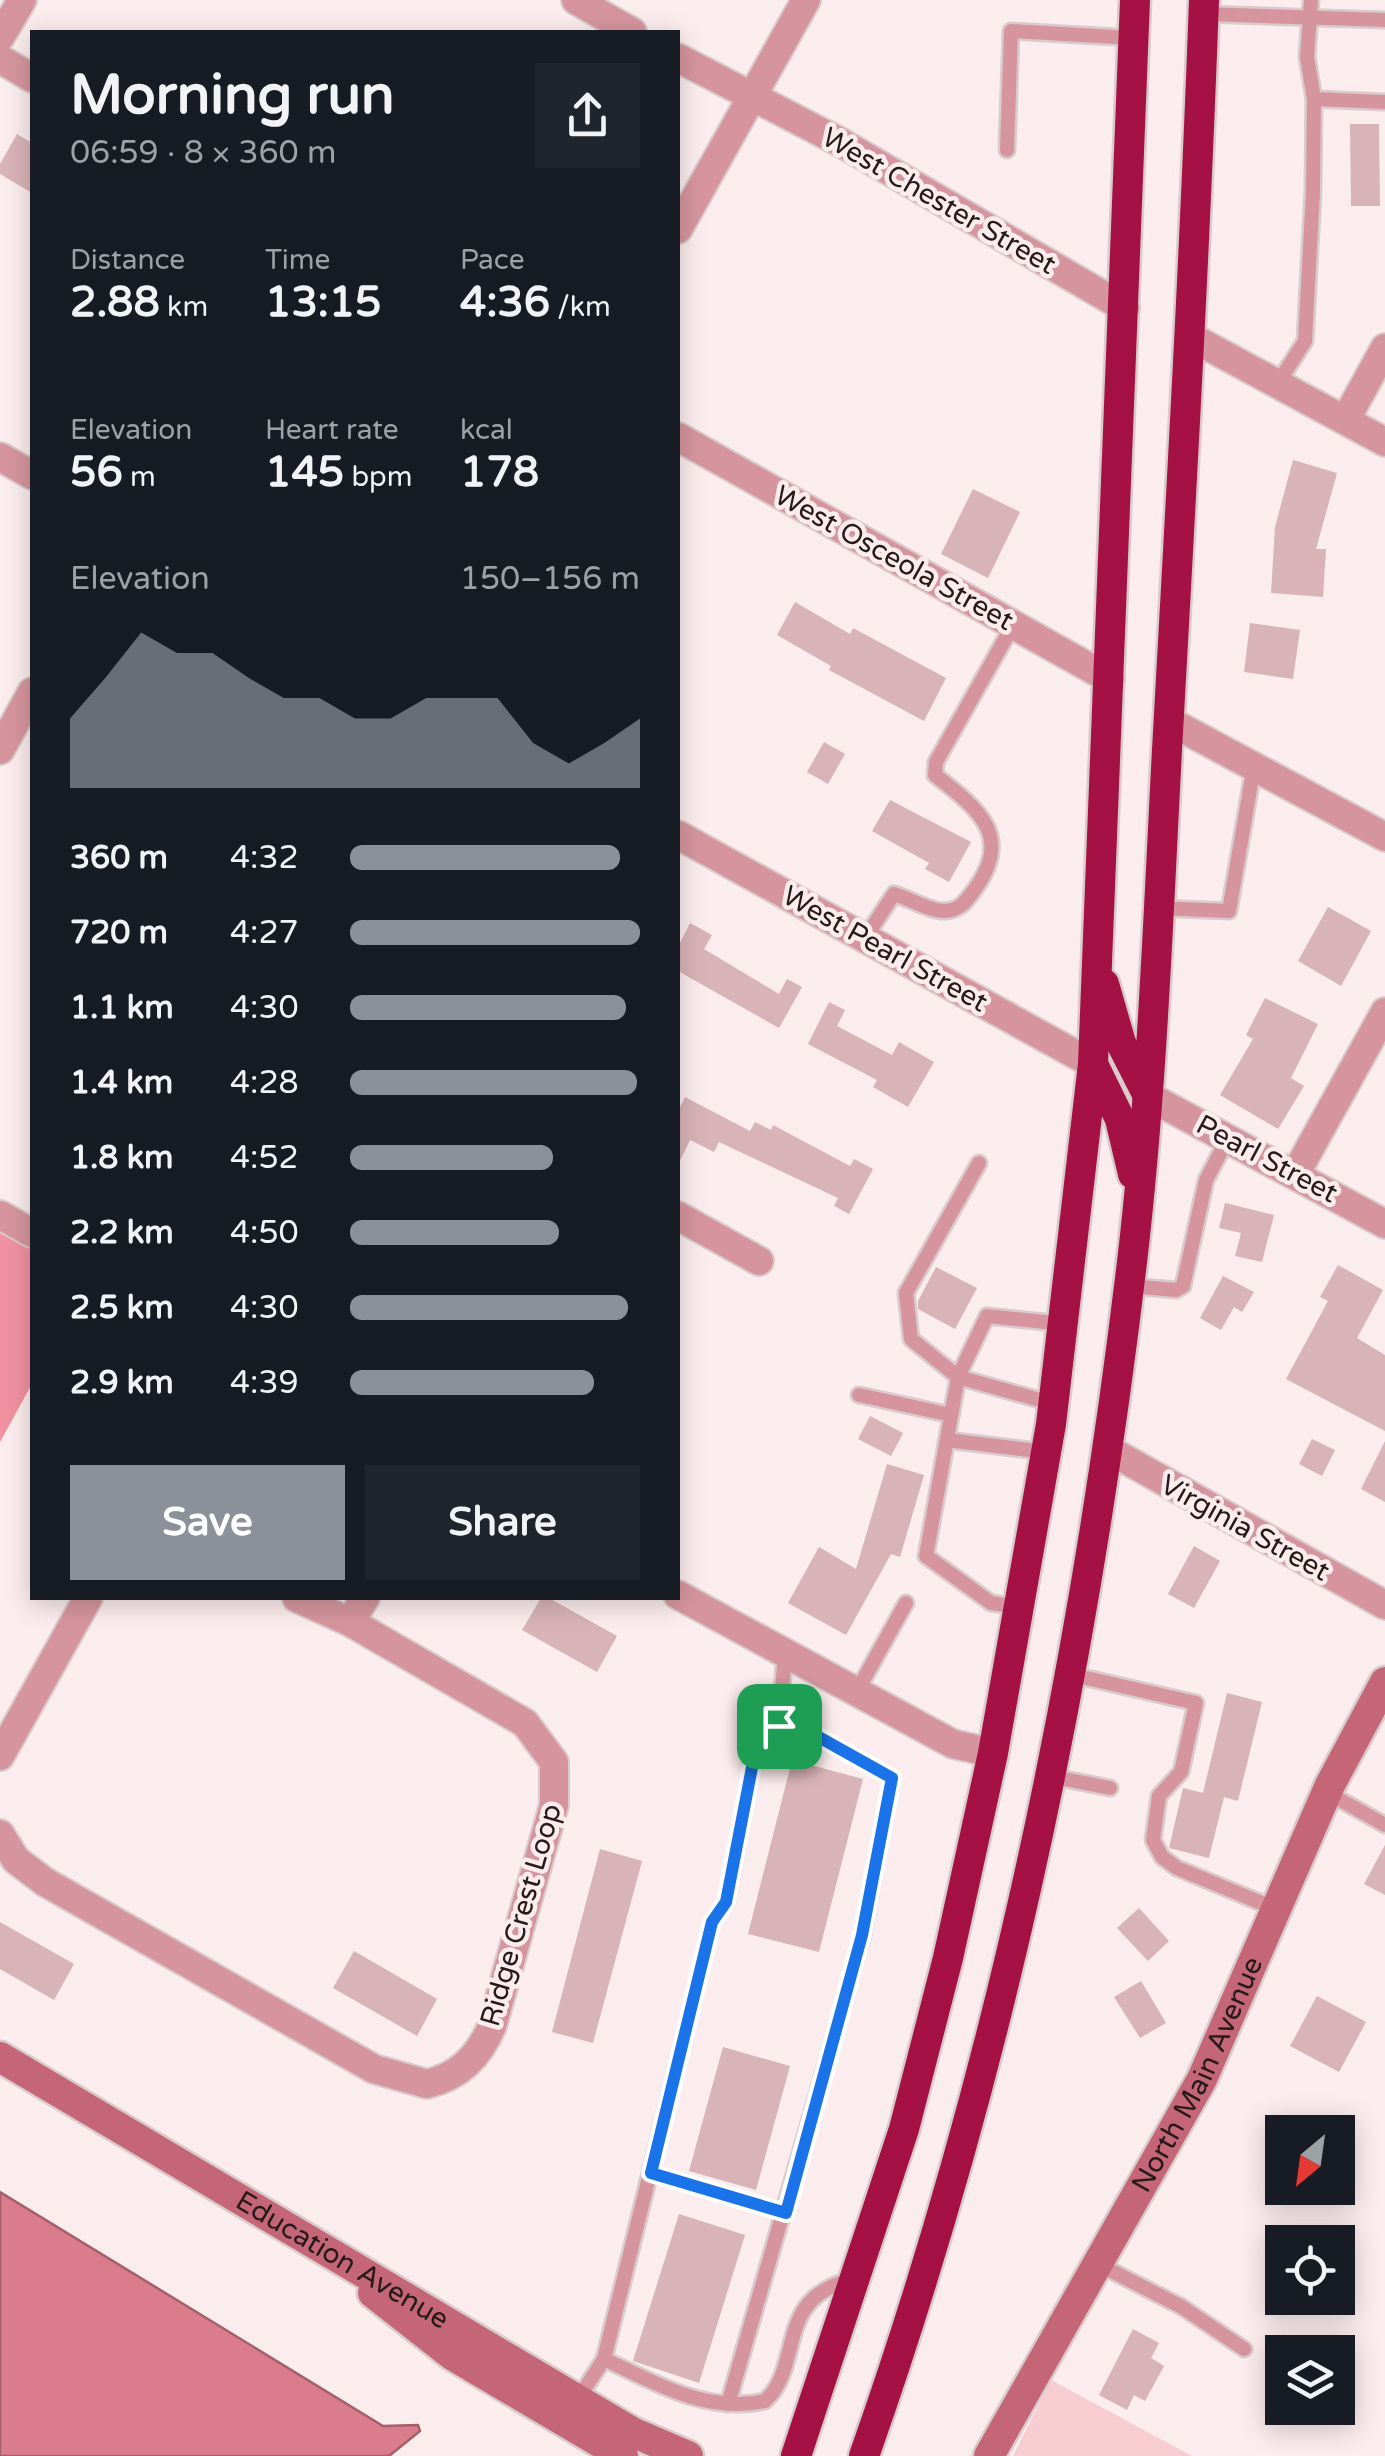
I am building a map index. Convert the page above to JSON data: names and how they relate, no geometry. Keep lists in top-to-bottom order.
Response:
{
  "streets": {
    "street": [
      "West Chester Street",
      "West Osceola Street",
      "West Pearl Street",
      "Pearl Street",
      "Virginia Street",
      "Ridge Crest Loop",
      "North Main Avenue",
      "Education Avenue"
    ]
  },
  "north": "bottom left",
  "page": {
    "heading": ["Morning run", "06:59 · 8 × 360 m"],
    "stats": [
      ["Distance", "2.88 km"],
      ["Time", "13:15"],
      ["Pace", "4:36 /km"],
      ["Elevation", "56 m"],
      ["Heart rate", "145 bpm"],
      ["kcal", "178"]
    ],
    "chart": ["Elevation", "150–156 m"],
    "list": [
      {
        "name": "360 m",
        "note": "4:32"
      },
      {
        "name": "720 m",
        "note": "4:27"
      },
      {
        "name": "1.1 km",
        "note": "4:30"
      },
      {
        "name": "1.4 km",
        "note": "4:28"
      },
      {
        "name": "1.8 km",
        "note": "4:52"
      },
      {
        "name": "2.2 km",
        "note": "4:50"
      },
      {
        "name": "2.5 km",
        "note": "4:30"
      },
      {
        "name": "2.9 km",
        "note": "4:39"
      }
    ],
    "buttons": ["Save", "Share"]
  }
}
